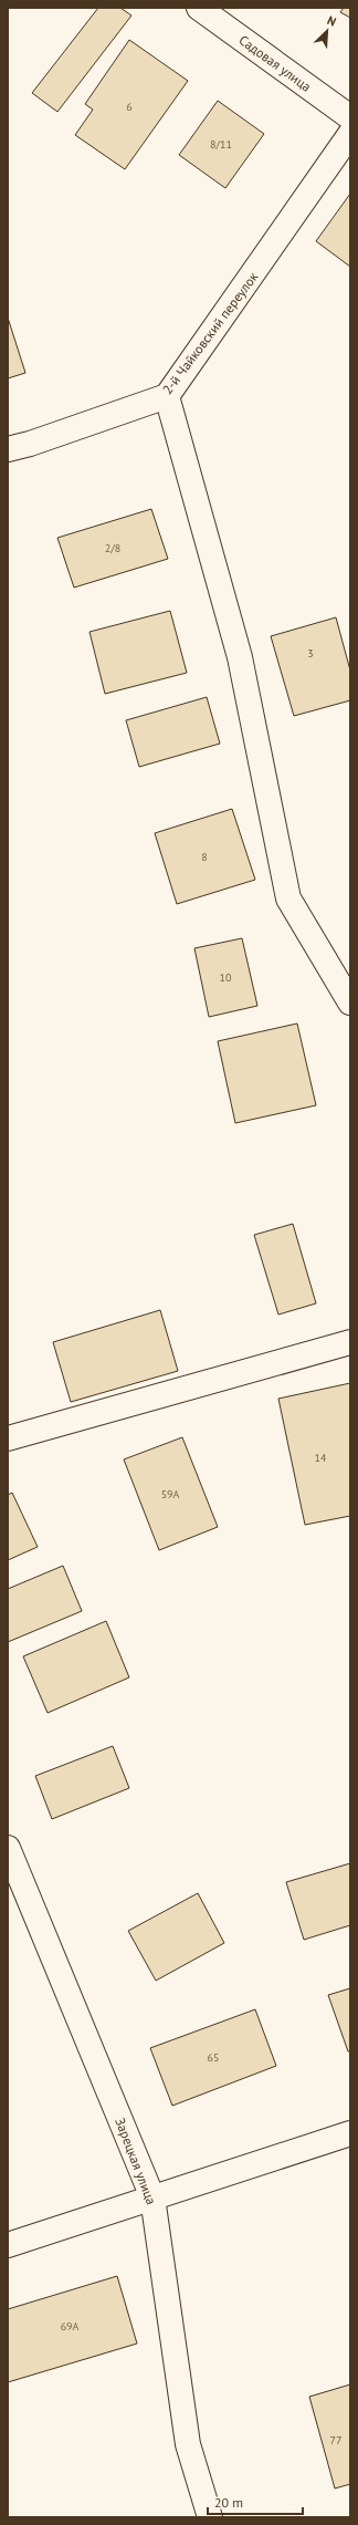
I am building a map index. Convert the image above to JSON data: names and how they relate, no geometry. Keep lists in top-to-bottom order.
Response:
{
  "streets": {
    "street": ["Садовая улица", "2-й Чайковский переулок", "Зарецкая улица"]
  },
  "house_numbers": [
    "6",
    "8/11",
    "2/8",
    "3",
    "8",
    "10",
    "14",
    "59А",
    "65",
    "69А",
    "77"
  ],
  "scale_bar": "20 m",
  "north": "top right"
}
